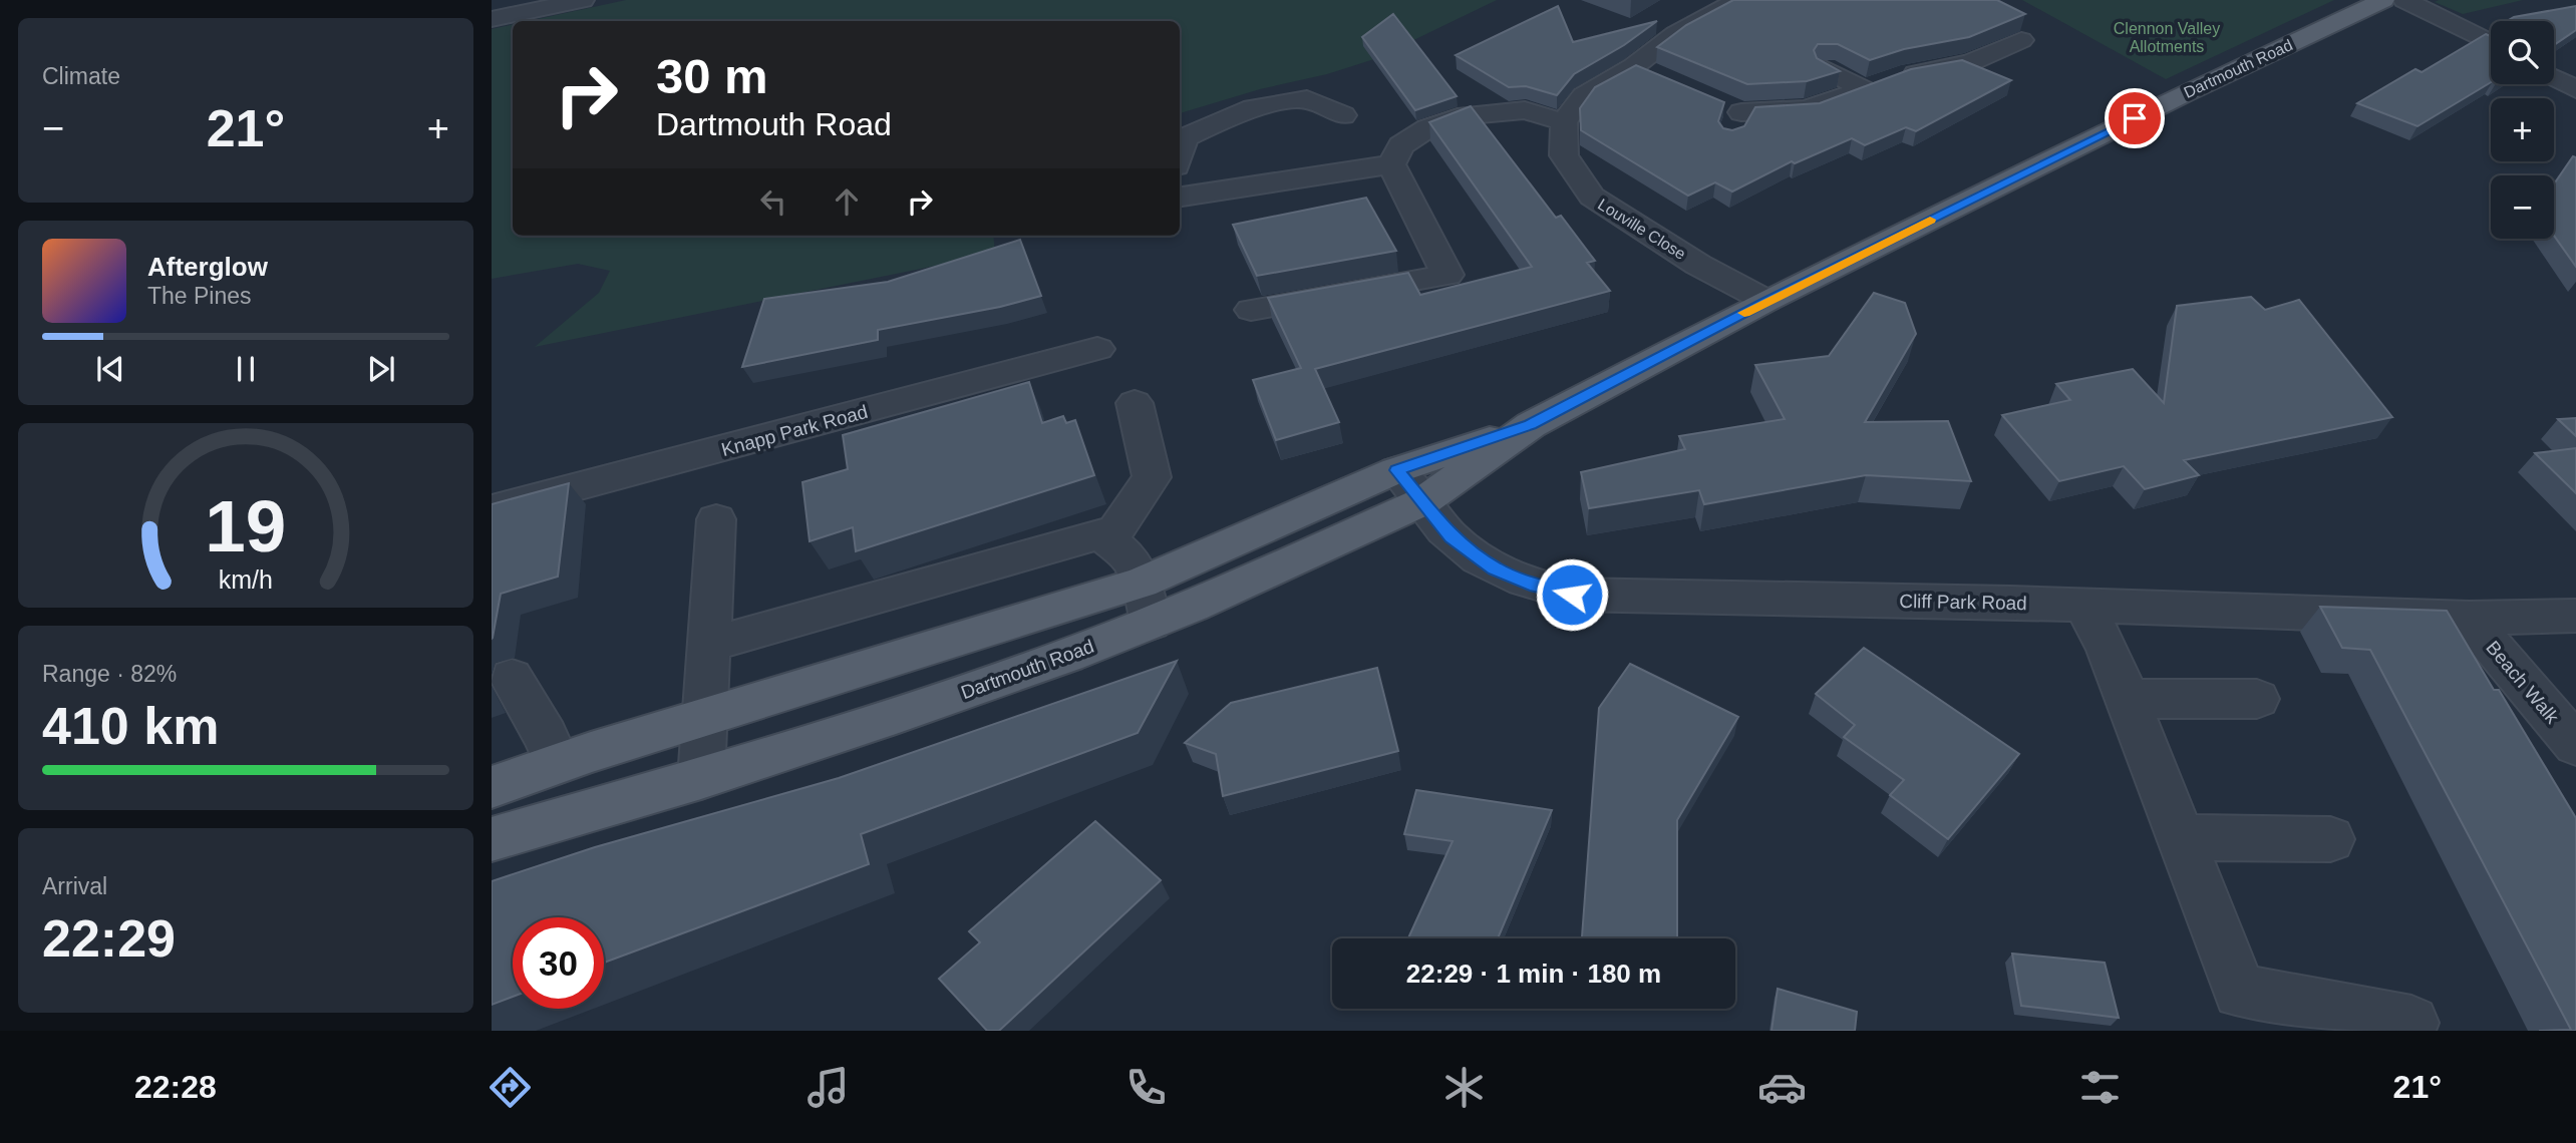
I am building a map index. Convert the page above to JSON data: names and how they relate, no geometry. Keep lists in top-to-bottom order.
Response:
{
  "streets": {
    "main road": ["Dartmouth Road"],
    "street": [
      "Louville Close",
      "Knapp Park Road",
      "Cliff Park Road",
      "Beach Walk"
    ]
  },
  "crossings": [
    ["Dartmouth Road", "Louville Close"],
    ["Dartmouth Road", "Cliff Park Road"],
    ["Cliff Park Road", "Beach Walk"]
  ],
  "parks": ["Clennon Valley Allotments"],
  "page": {
    "tile": [
      "Climate",
      ["Range · 82%", "410 km"],
      ["Arrival", "22:29"]
    ],
    "map_buttons": ["+", "−"],
    "turn": ["30 m", "Dartmouth Road"],
    "heat": ["−", "21°", "+"],
    "song": ["Afterglow", "The Pines"],
    "limit": "30",
    "trip": "22:29 · 1 min · 180 m",
    "tabs": ["22:28", "21°"],
    "gauge": ["19", "km/h"]
  }
}
